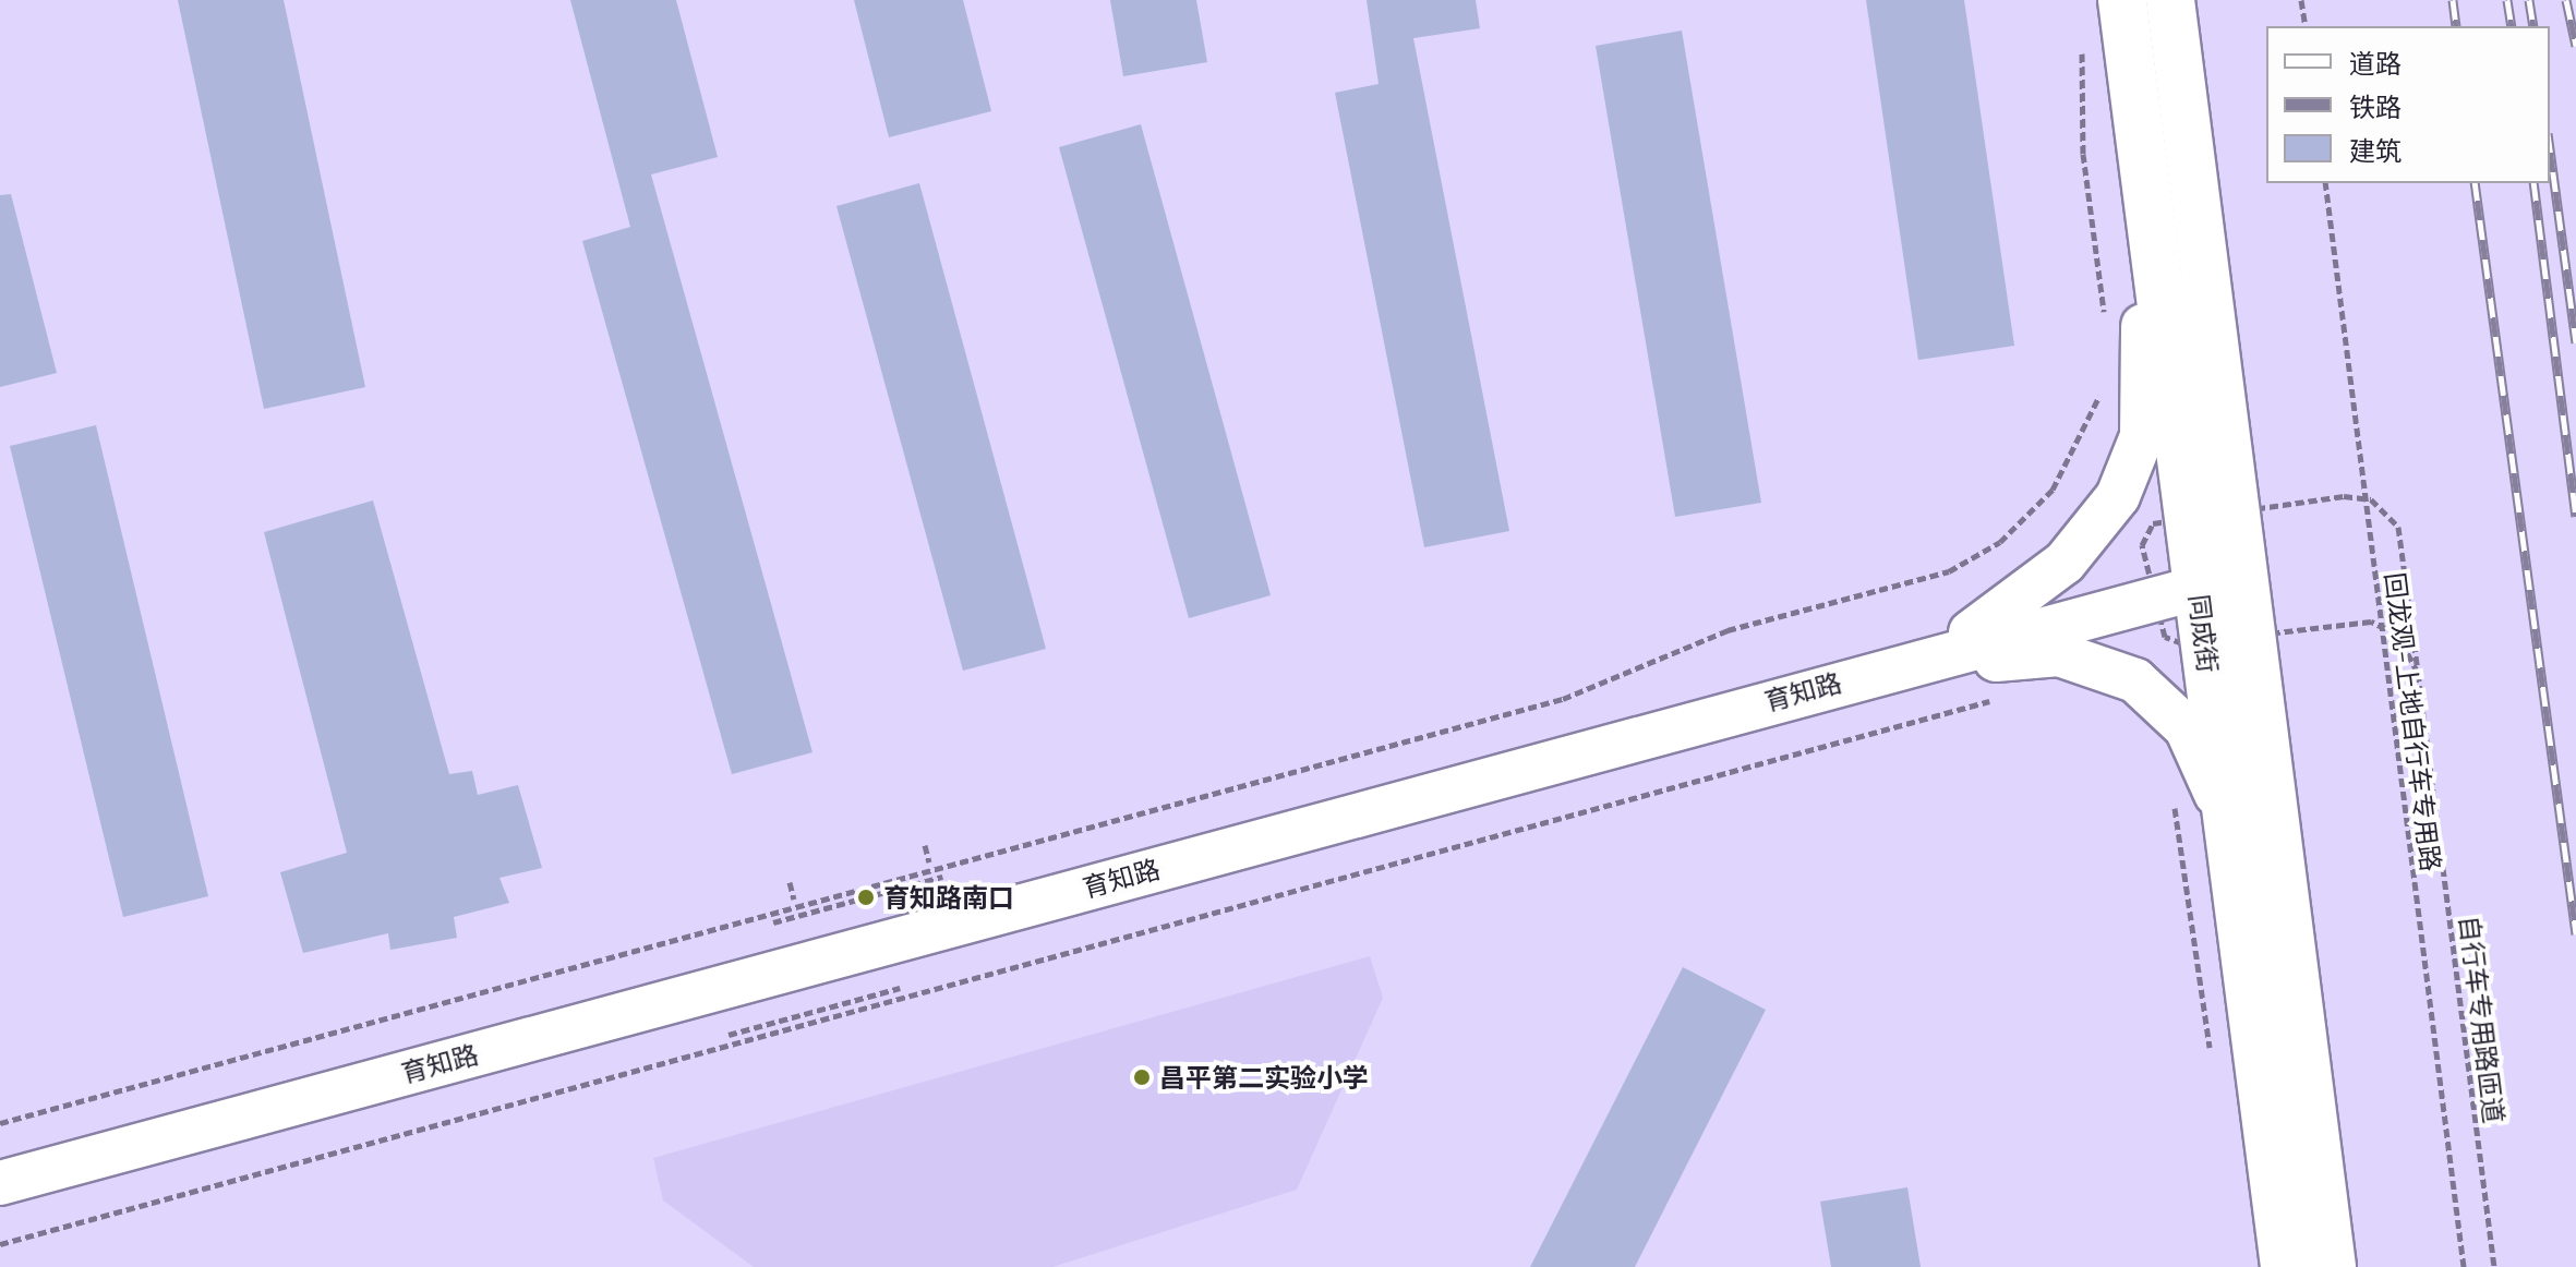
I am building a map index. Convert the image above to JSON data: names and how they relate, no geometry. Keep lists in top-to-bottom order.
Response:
{
  "streets": {
    "main road": ["同成街"],
    "street": ["育知路"],
    "path": ["回龙观-上地自行车专用路", "自行车专用路匝道"]
  },
  "crossings": [
    ["同成街", "育知路"]
  ],
  "places": ["育知路南口", "昌平第二实验小学"],
  "legend": ["道路", "铁路", "建筑"]
}
